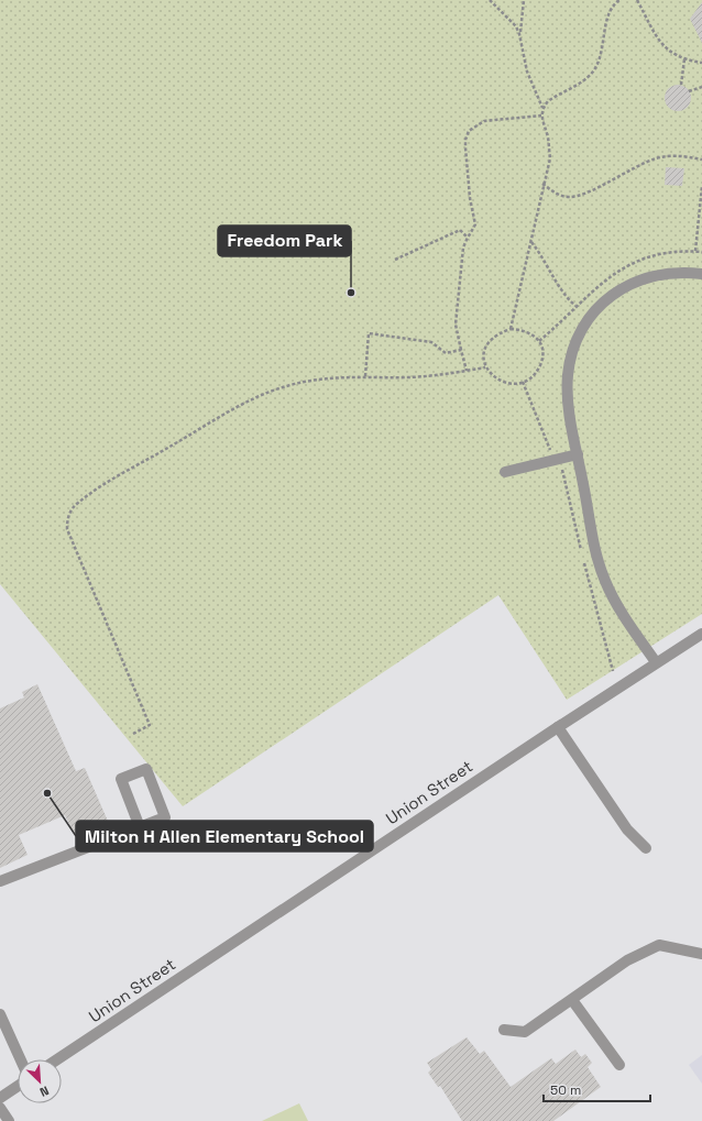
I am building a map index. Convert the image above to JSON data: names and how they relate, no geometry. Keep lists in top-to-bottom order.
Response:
{
  "streets": {
    "street": ["Union Street"]
  },
  "places": ["Freedom Park", "Milton H Allen Elementary School"],
  "scale_bar": "50 m",
  "north": "bottom right"
}
